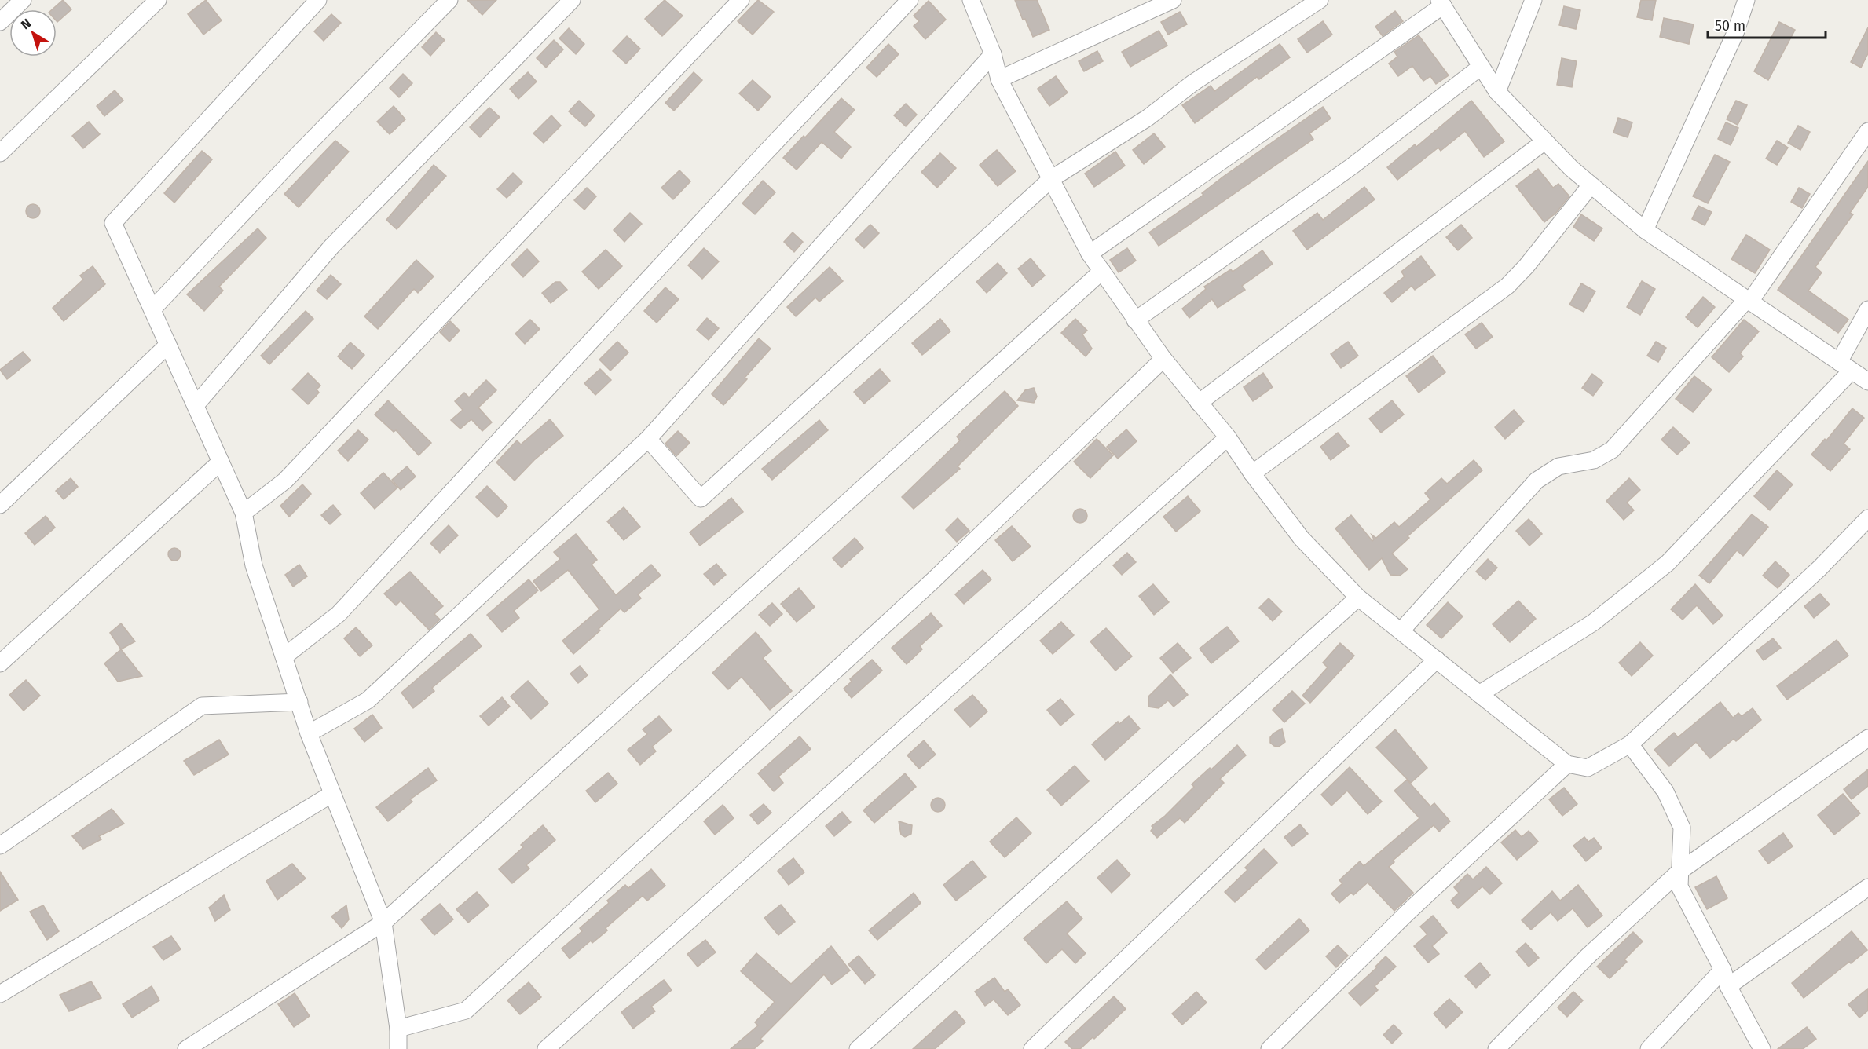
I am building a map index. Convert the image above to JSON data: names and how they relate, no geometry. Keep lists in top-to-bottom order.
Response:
{
  "scale_bar": "50 m",
  "north": "top left"
}
